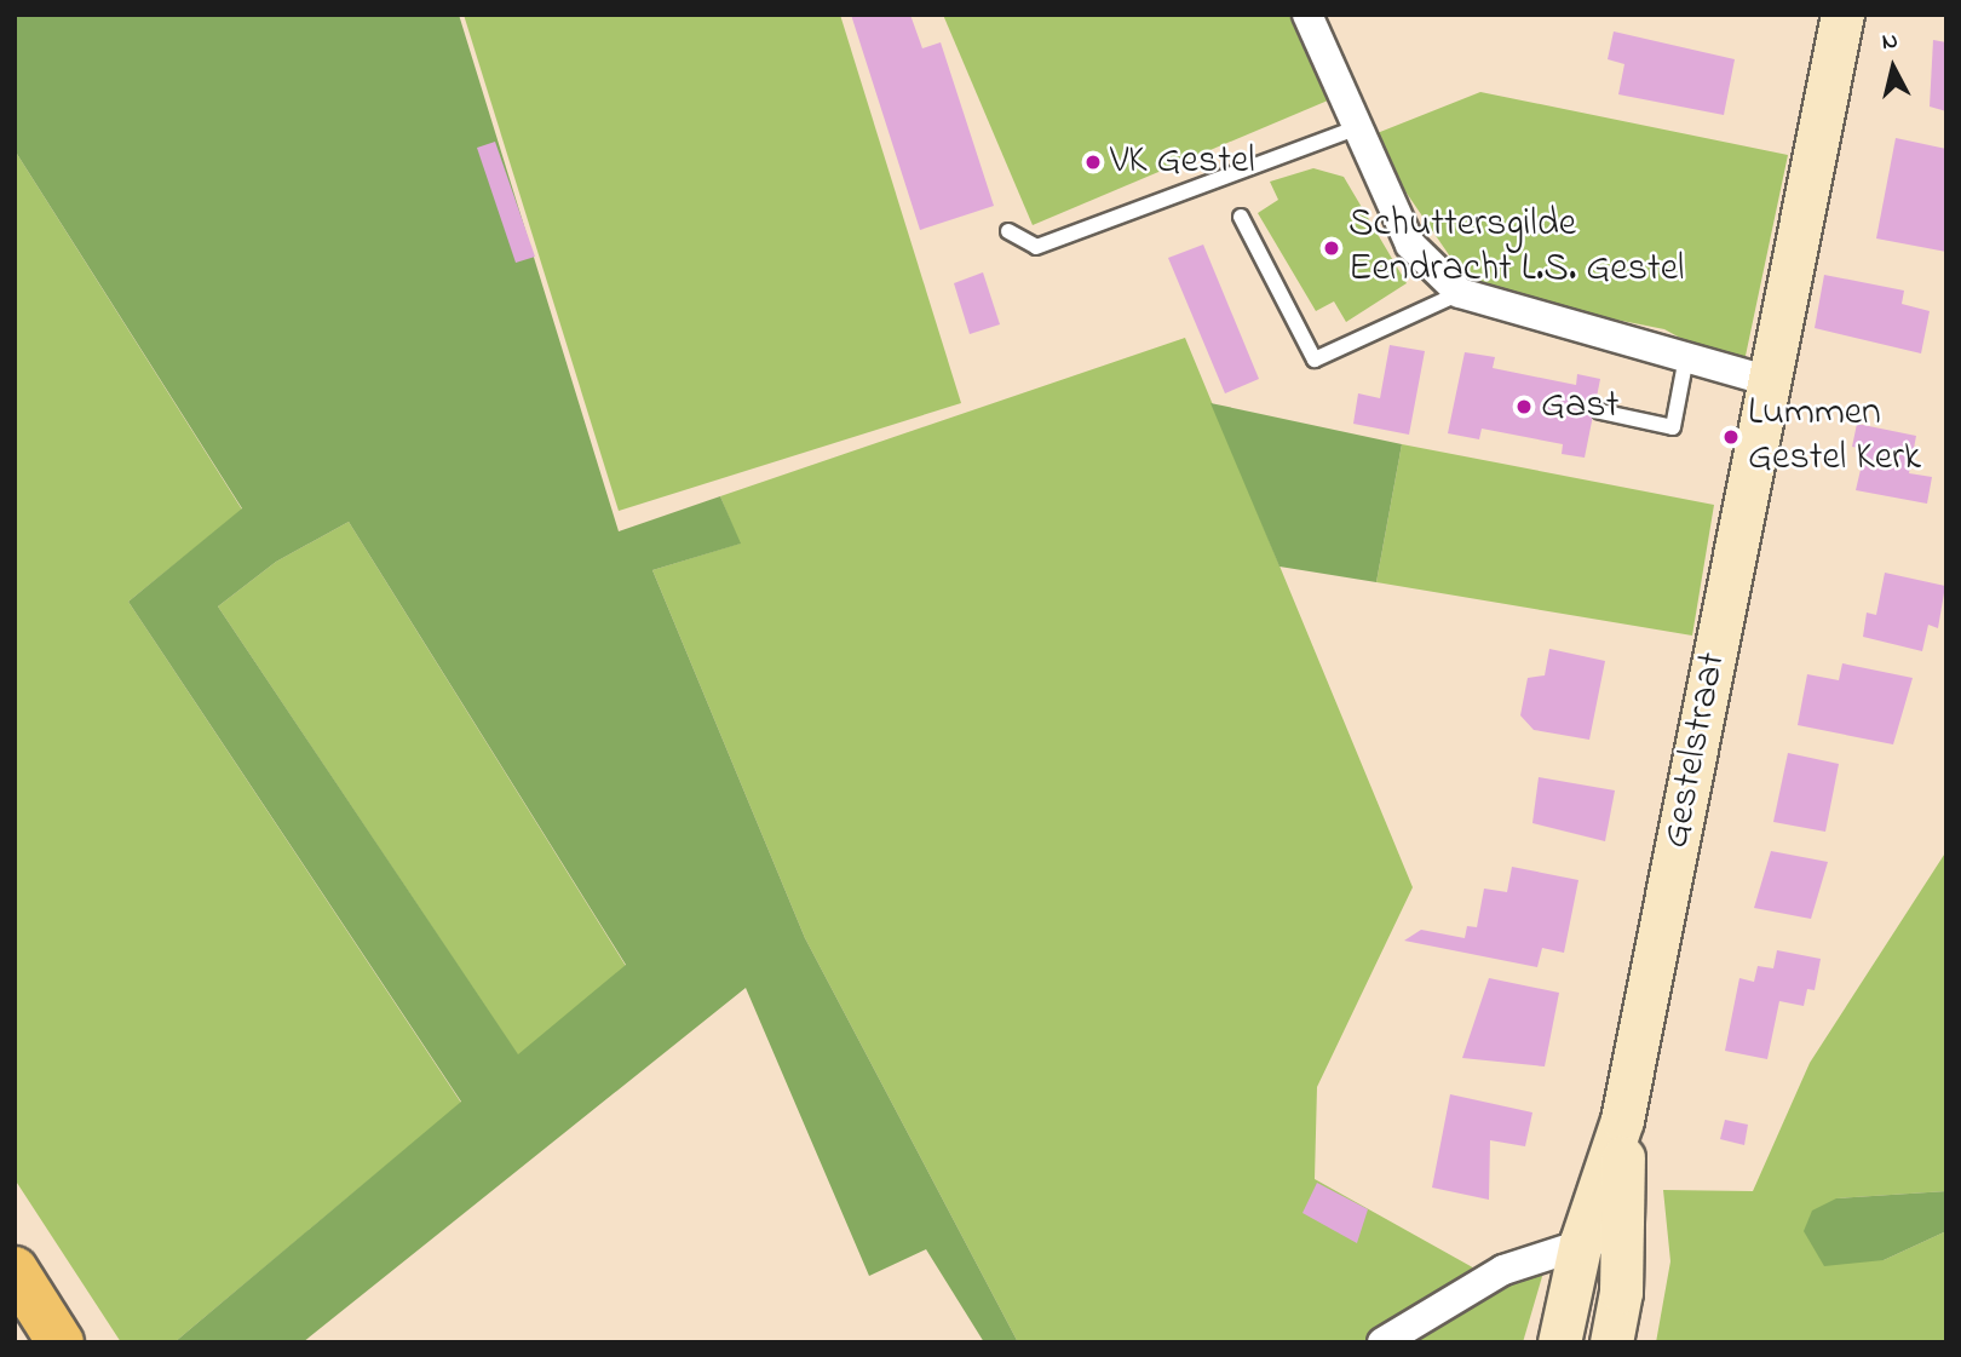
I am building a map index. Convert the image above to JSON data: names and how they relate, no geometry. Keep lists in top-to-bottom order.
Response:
{
  "streets": {
    "main road": ["Gestelstraat"]
  },
  "places": [
    "VK Gestel",
    "Schuttersgilde Eendracht L.S. Gestel",
    "Gast",
    "Lummen Gestel Kerk"
  ],
  "north": "top"
}
